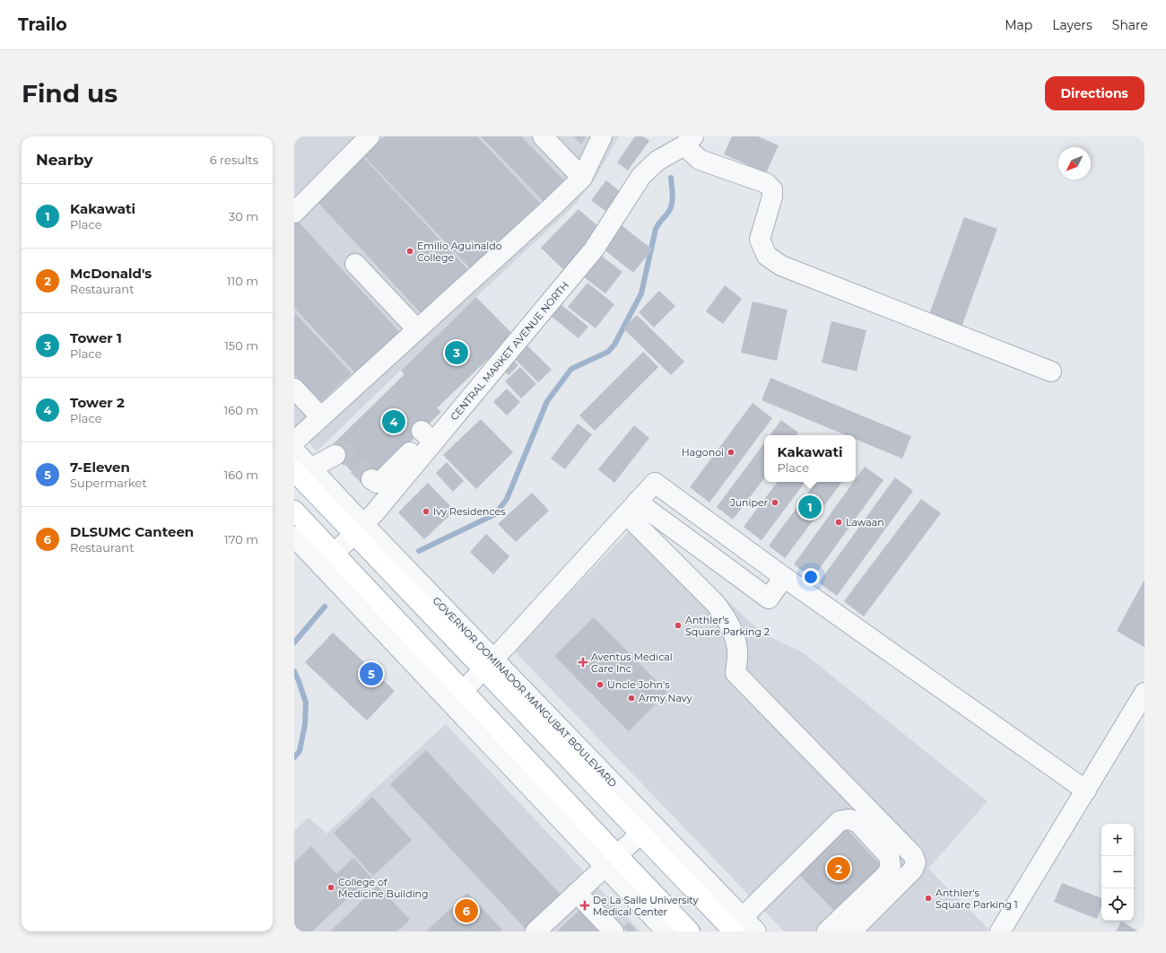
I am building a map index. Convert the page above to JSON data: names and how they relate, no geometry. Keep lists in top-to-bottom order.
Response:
{
  "streets": {
    "main road": ["GOVERNOR DOMINADOR MANGUBAT BOULEVARD"],
    "street": ["CENTRAL MARKET AVENUE NORTH"]
  },
  "crossings": [
    ["CENTRAL MARKET AVENUE NORTH", "GOVERNOR DOMINADOR MANGUBAT BOULEVARD"]
  ],
  "places": {
    "other": [
      "Emilio Aguinaldo College",
      "Hagonoi",
      "Juniper",
      "Ivy Residences",
      "Lawaan",
      "Anthler's Square Parking 2",
      "Uncle John's",
      "Army Navy",
      "College of Medicine Building",
      "Anthler's Square Parking 1"
    ],
    "health": ["Aventus Medical Care Inc", "De La Salle University Medical Center"]
  },
  "north": "bottom left",
  "page": {
    "header": "Trailo",
    "nav": ["Map", "Layers", "Share"],
    "buttons": "Directions",
    "title": "Find us",
    "heading": ["Nearby", "6 results"],
    "list": [
      {
        "mark": "1",
        "name": "Kakawati",
        "note": "Place",
        "value": "30 m"
      },
      {
        "mark": "2",
        "name": "McDonald's",
        "note": "Restaurant",
        "value": "110 m"
      },
      {
        "mark": "3",
        "name": "Tower 1",
        "note": "Place",
        "value": "150 m"
      },
      {
        "mark": "4",
        "name": "Tower 2",
        "note": "Place",
        "value": "160 m"
      },
      {
        "mark": "5",
        "name": "7-Eleven",
        "note": "Supermarket",
        "value": "160 m"
      },
      {
        "mark": "6",
        "name": "DLSUMC Canteen",
        "note": "Restaurant",
        "value": "170 m"
      }
    ],
    "pins": [
      "3",
      "4",
      "1",
      "5",
      "2",
      "6"
    ],
    "popup": ["Kakawati", "Place"],
    "map_buttons": ["+", "−"]
  }
}
